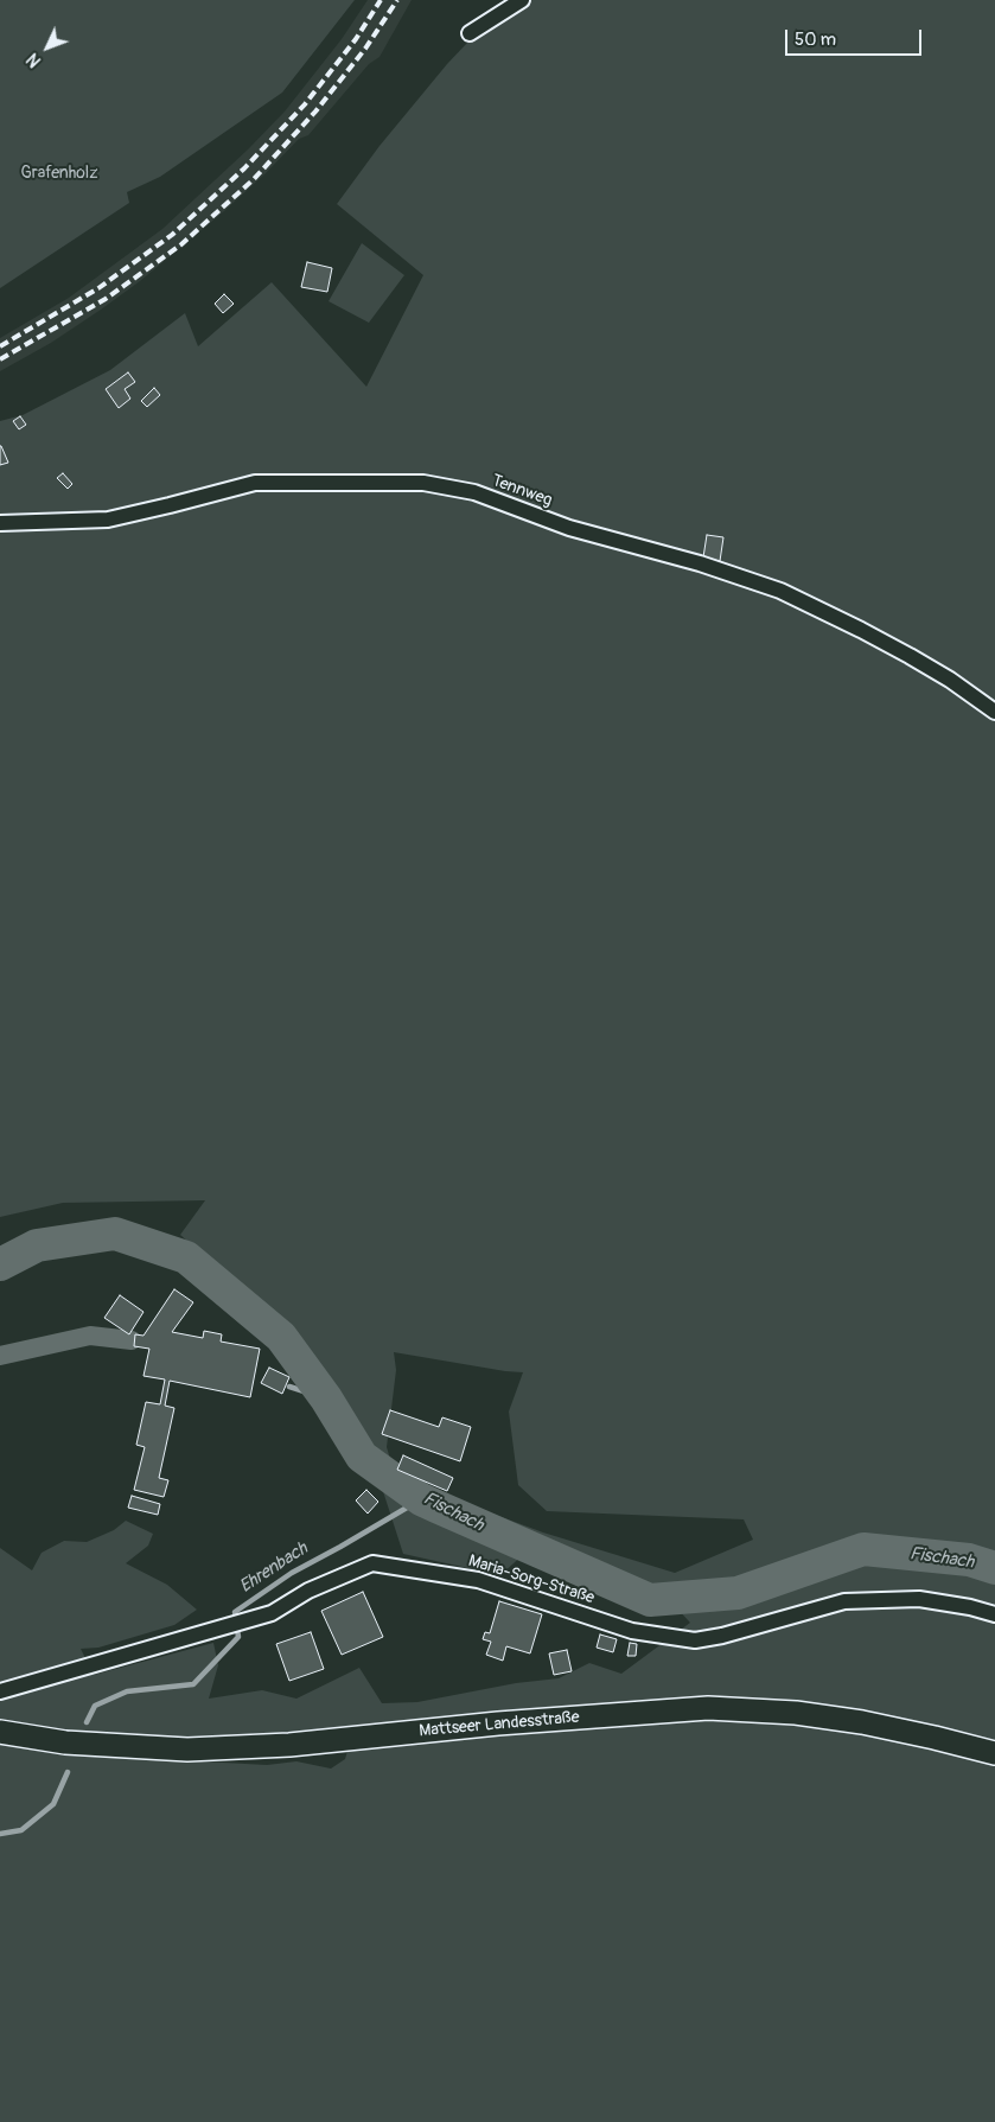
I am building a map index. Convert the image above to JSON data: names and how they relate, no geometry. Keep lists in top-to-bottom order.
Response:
{
  "streets": {
    "main road": ["Mattseer Landesstraße"],
    "street": ["Tennweg", "Maria-Sorg-Straße"]
  },
  "water": ["Fischach", "Ehrenbach"],
  "parks": ["Grafenholz"],
  "scale_bar": "50 m",
  "north": "bottom left"
}
